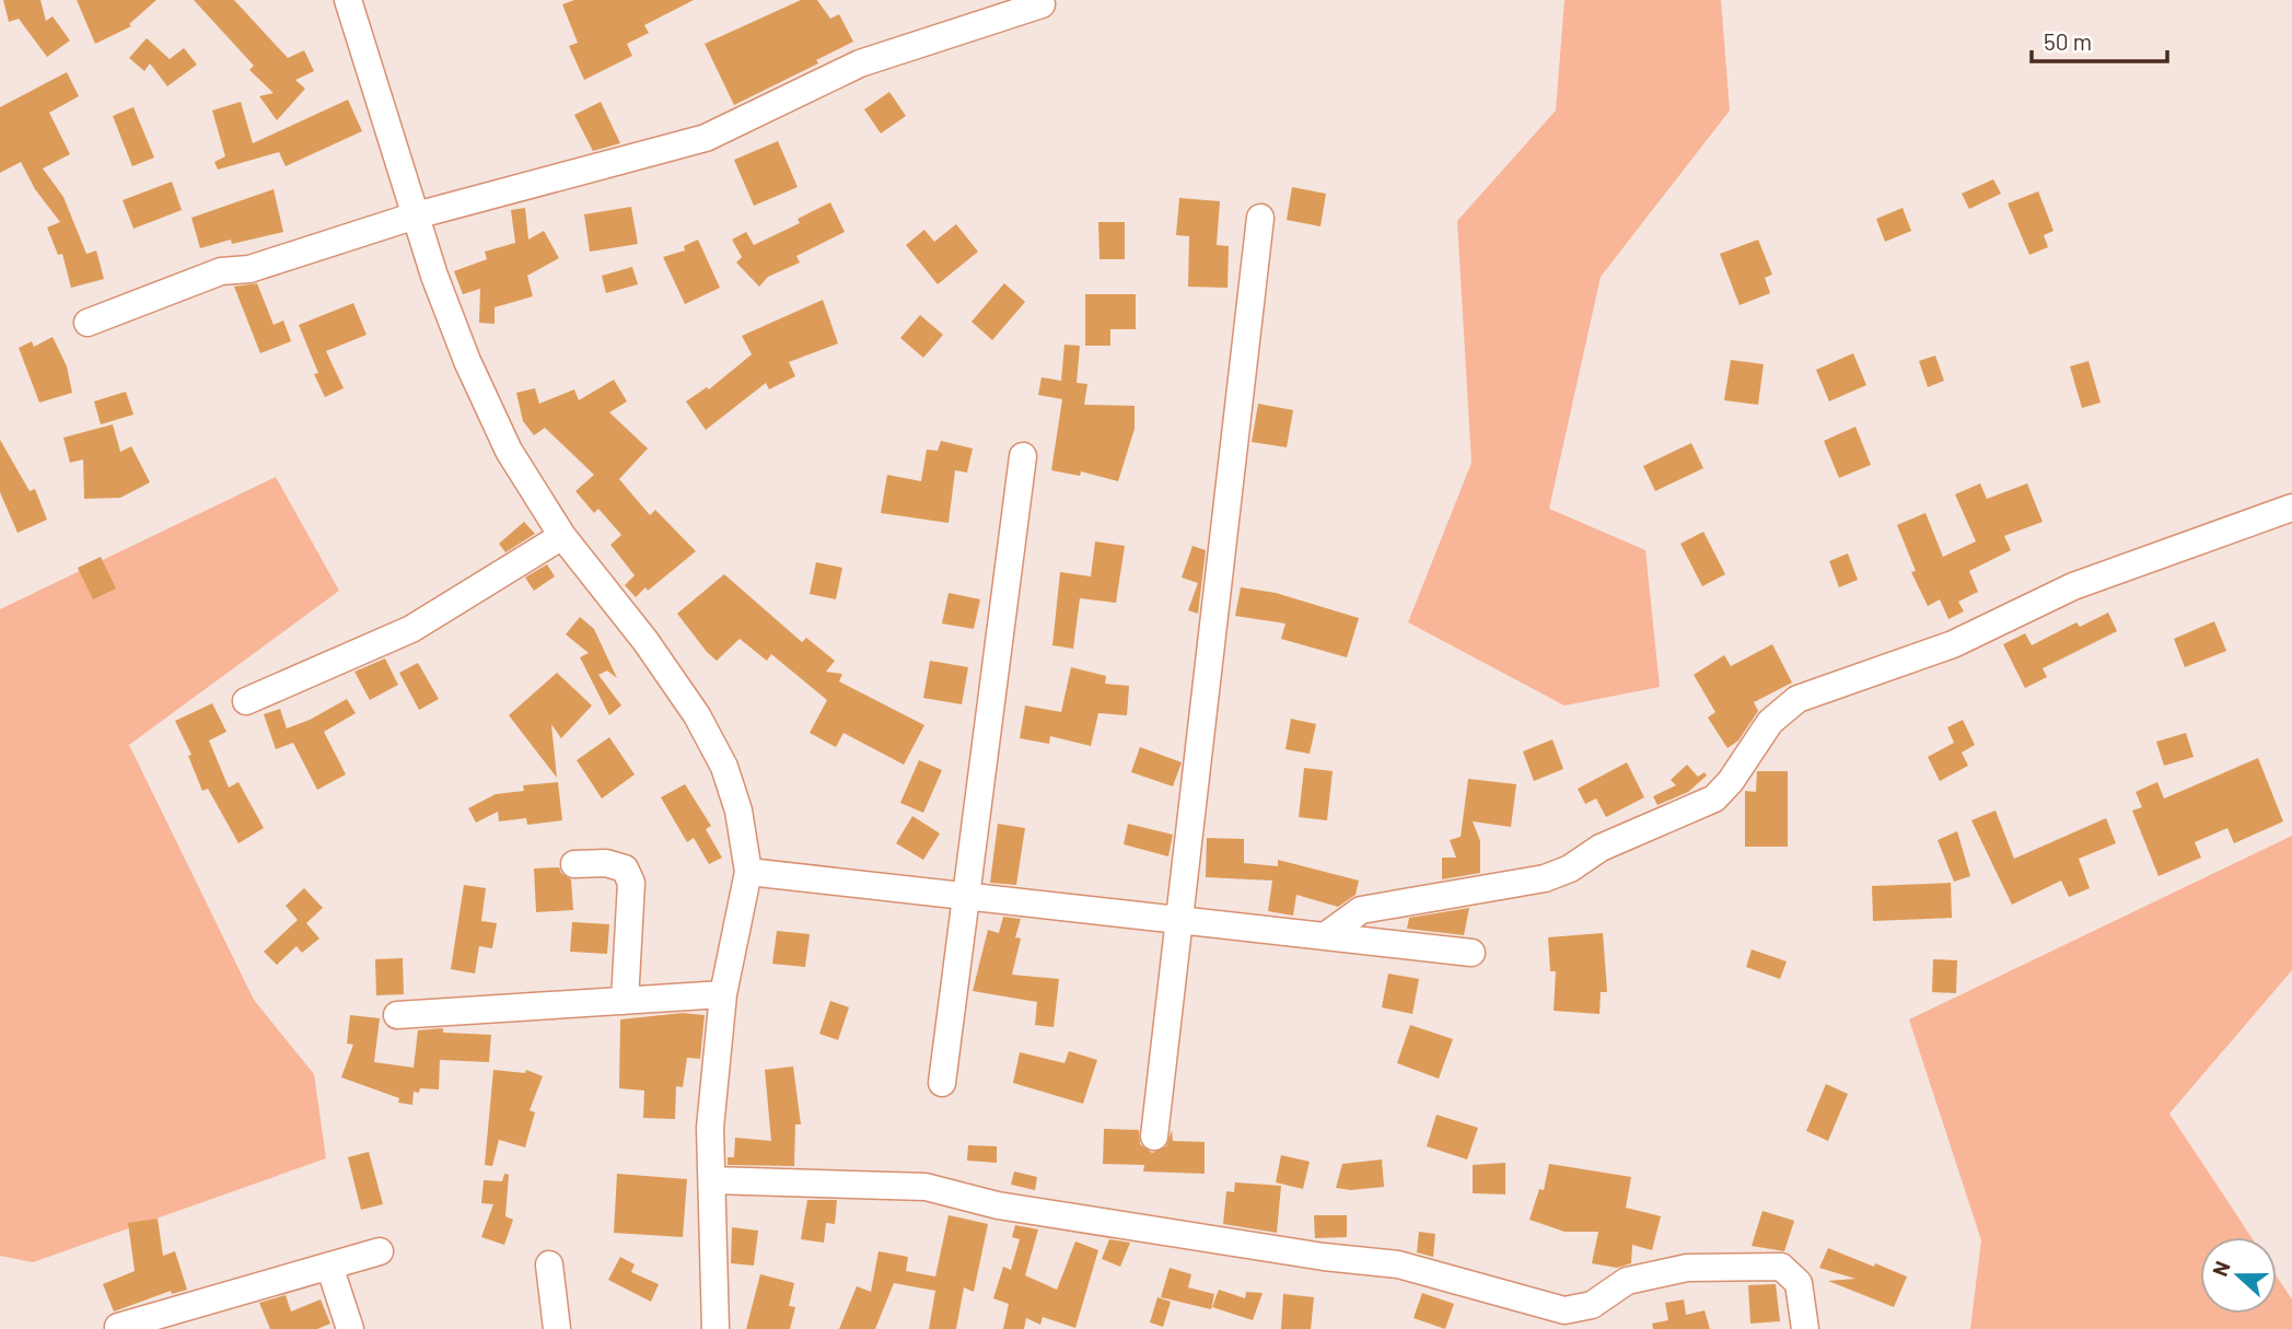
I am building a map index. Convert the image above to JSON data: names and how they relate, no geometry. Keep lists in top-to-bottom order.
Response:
{
  "scale_bar": "50 m",
  "north": "left"
}
